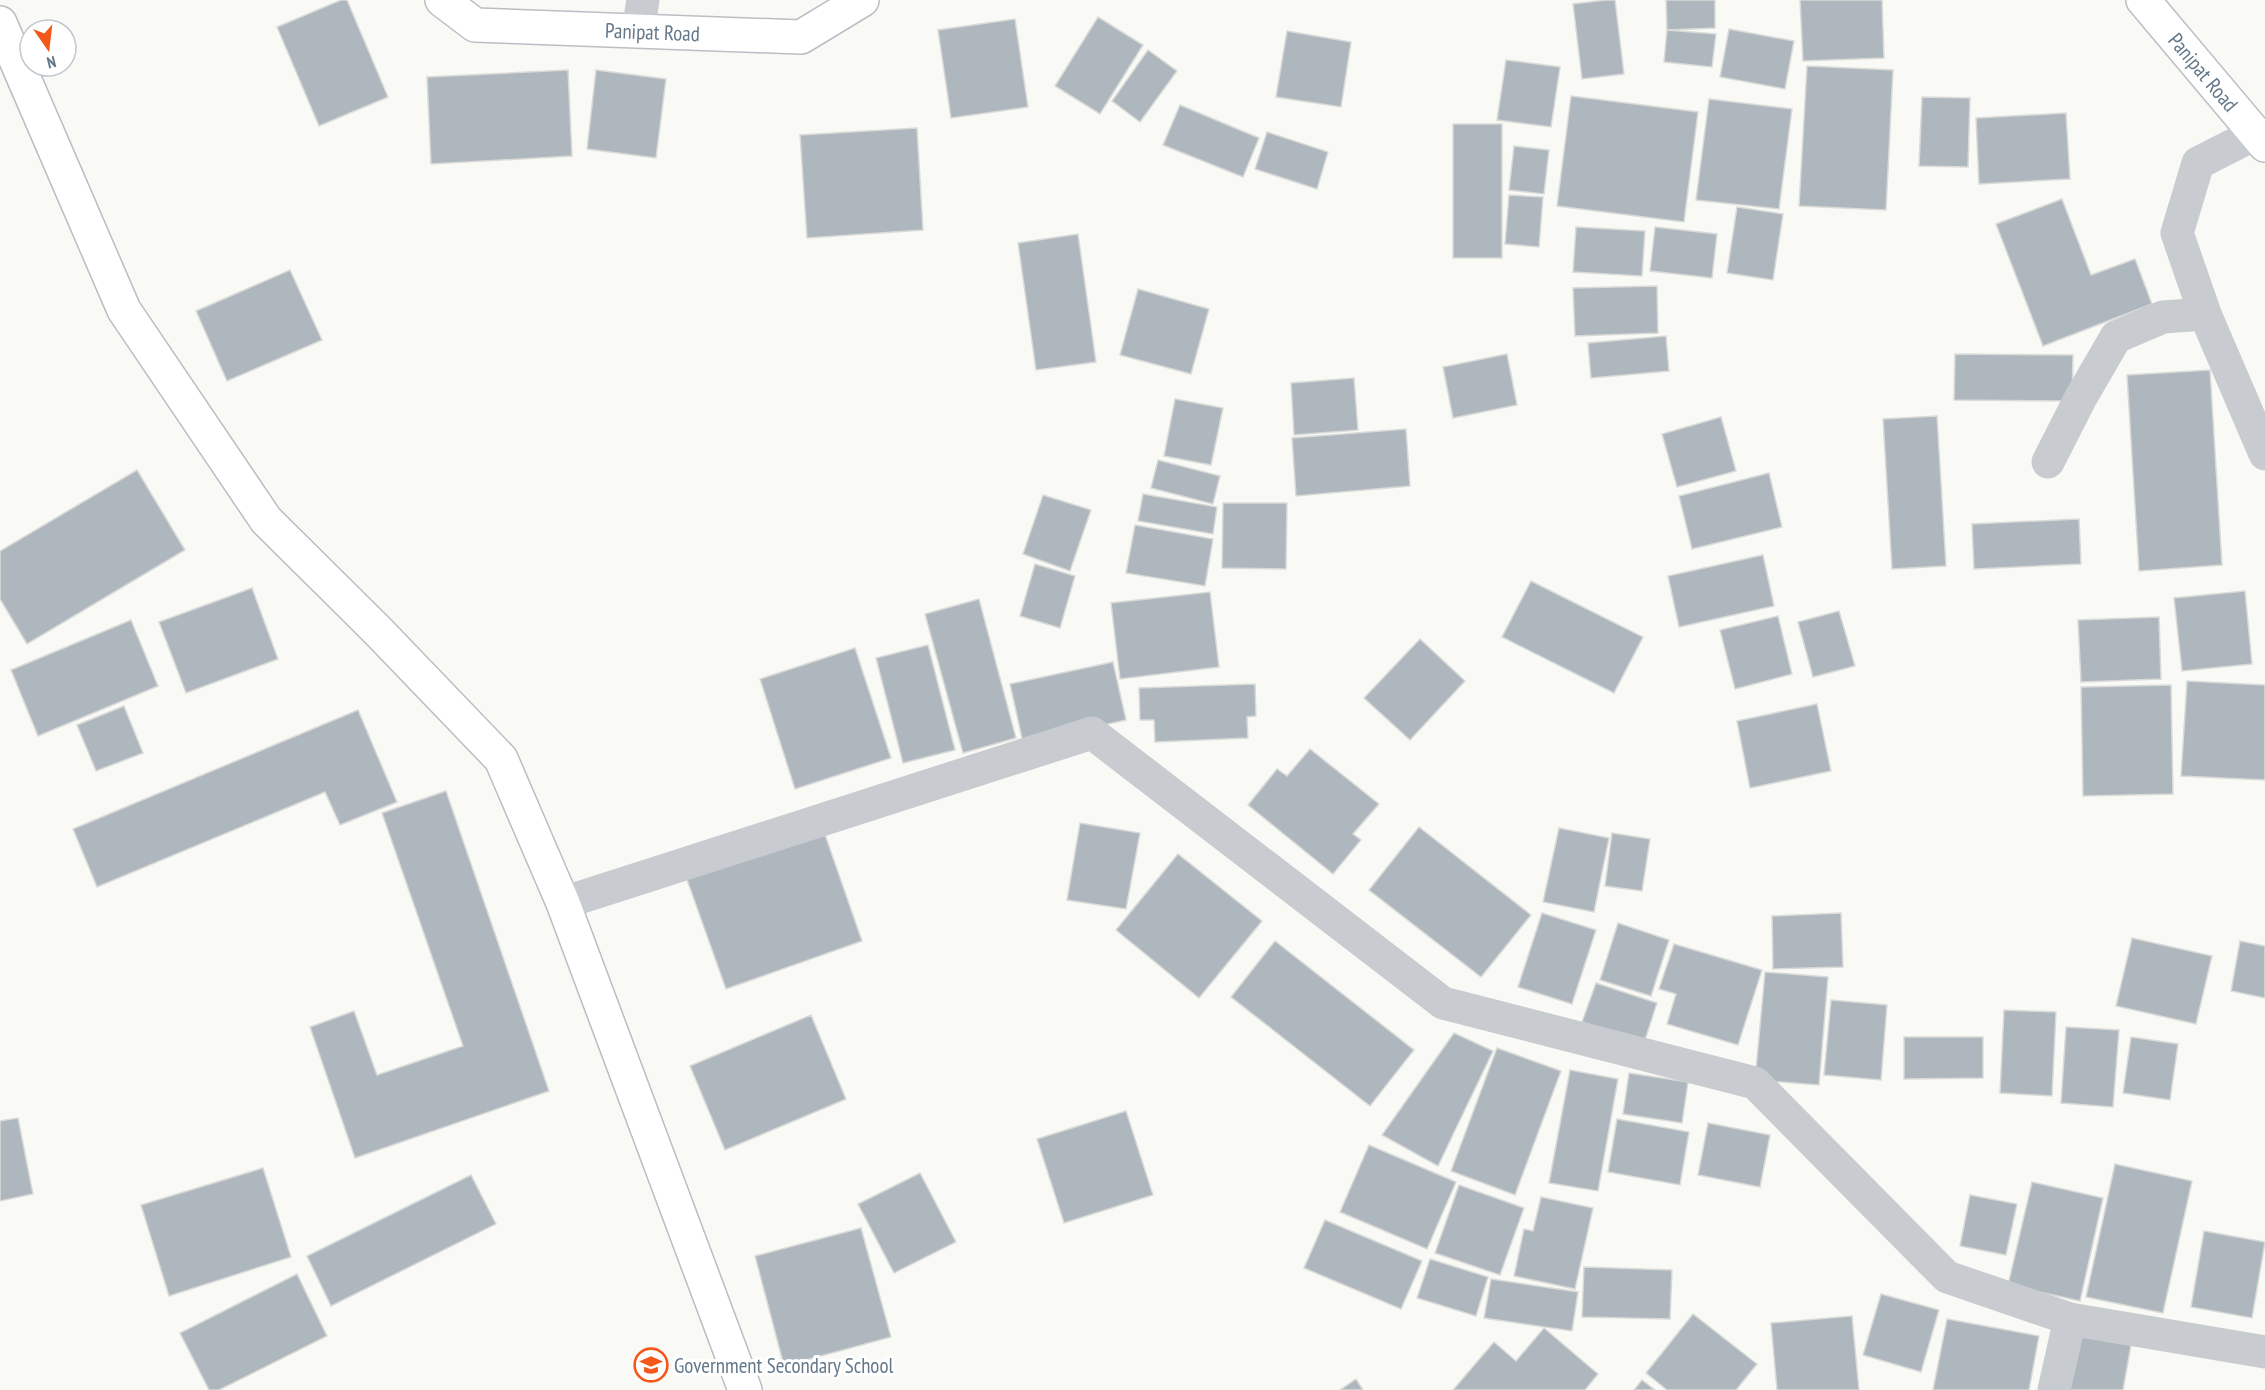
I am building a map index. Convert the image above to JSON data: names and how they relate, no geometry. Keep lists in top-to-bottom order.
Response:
{
  "streets": {
    "main road": ["Panipat Road"]
  },
  "places": {
    "school or university": ["Government Secondary School"]
  },
  "north": "bottom"
}
